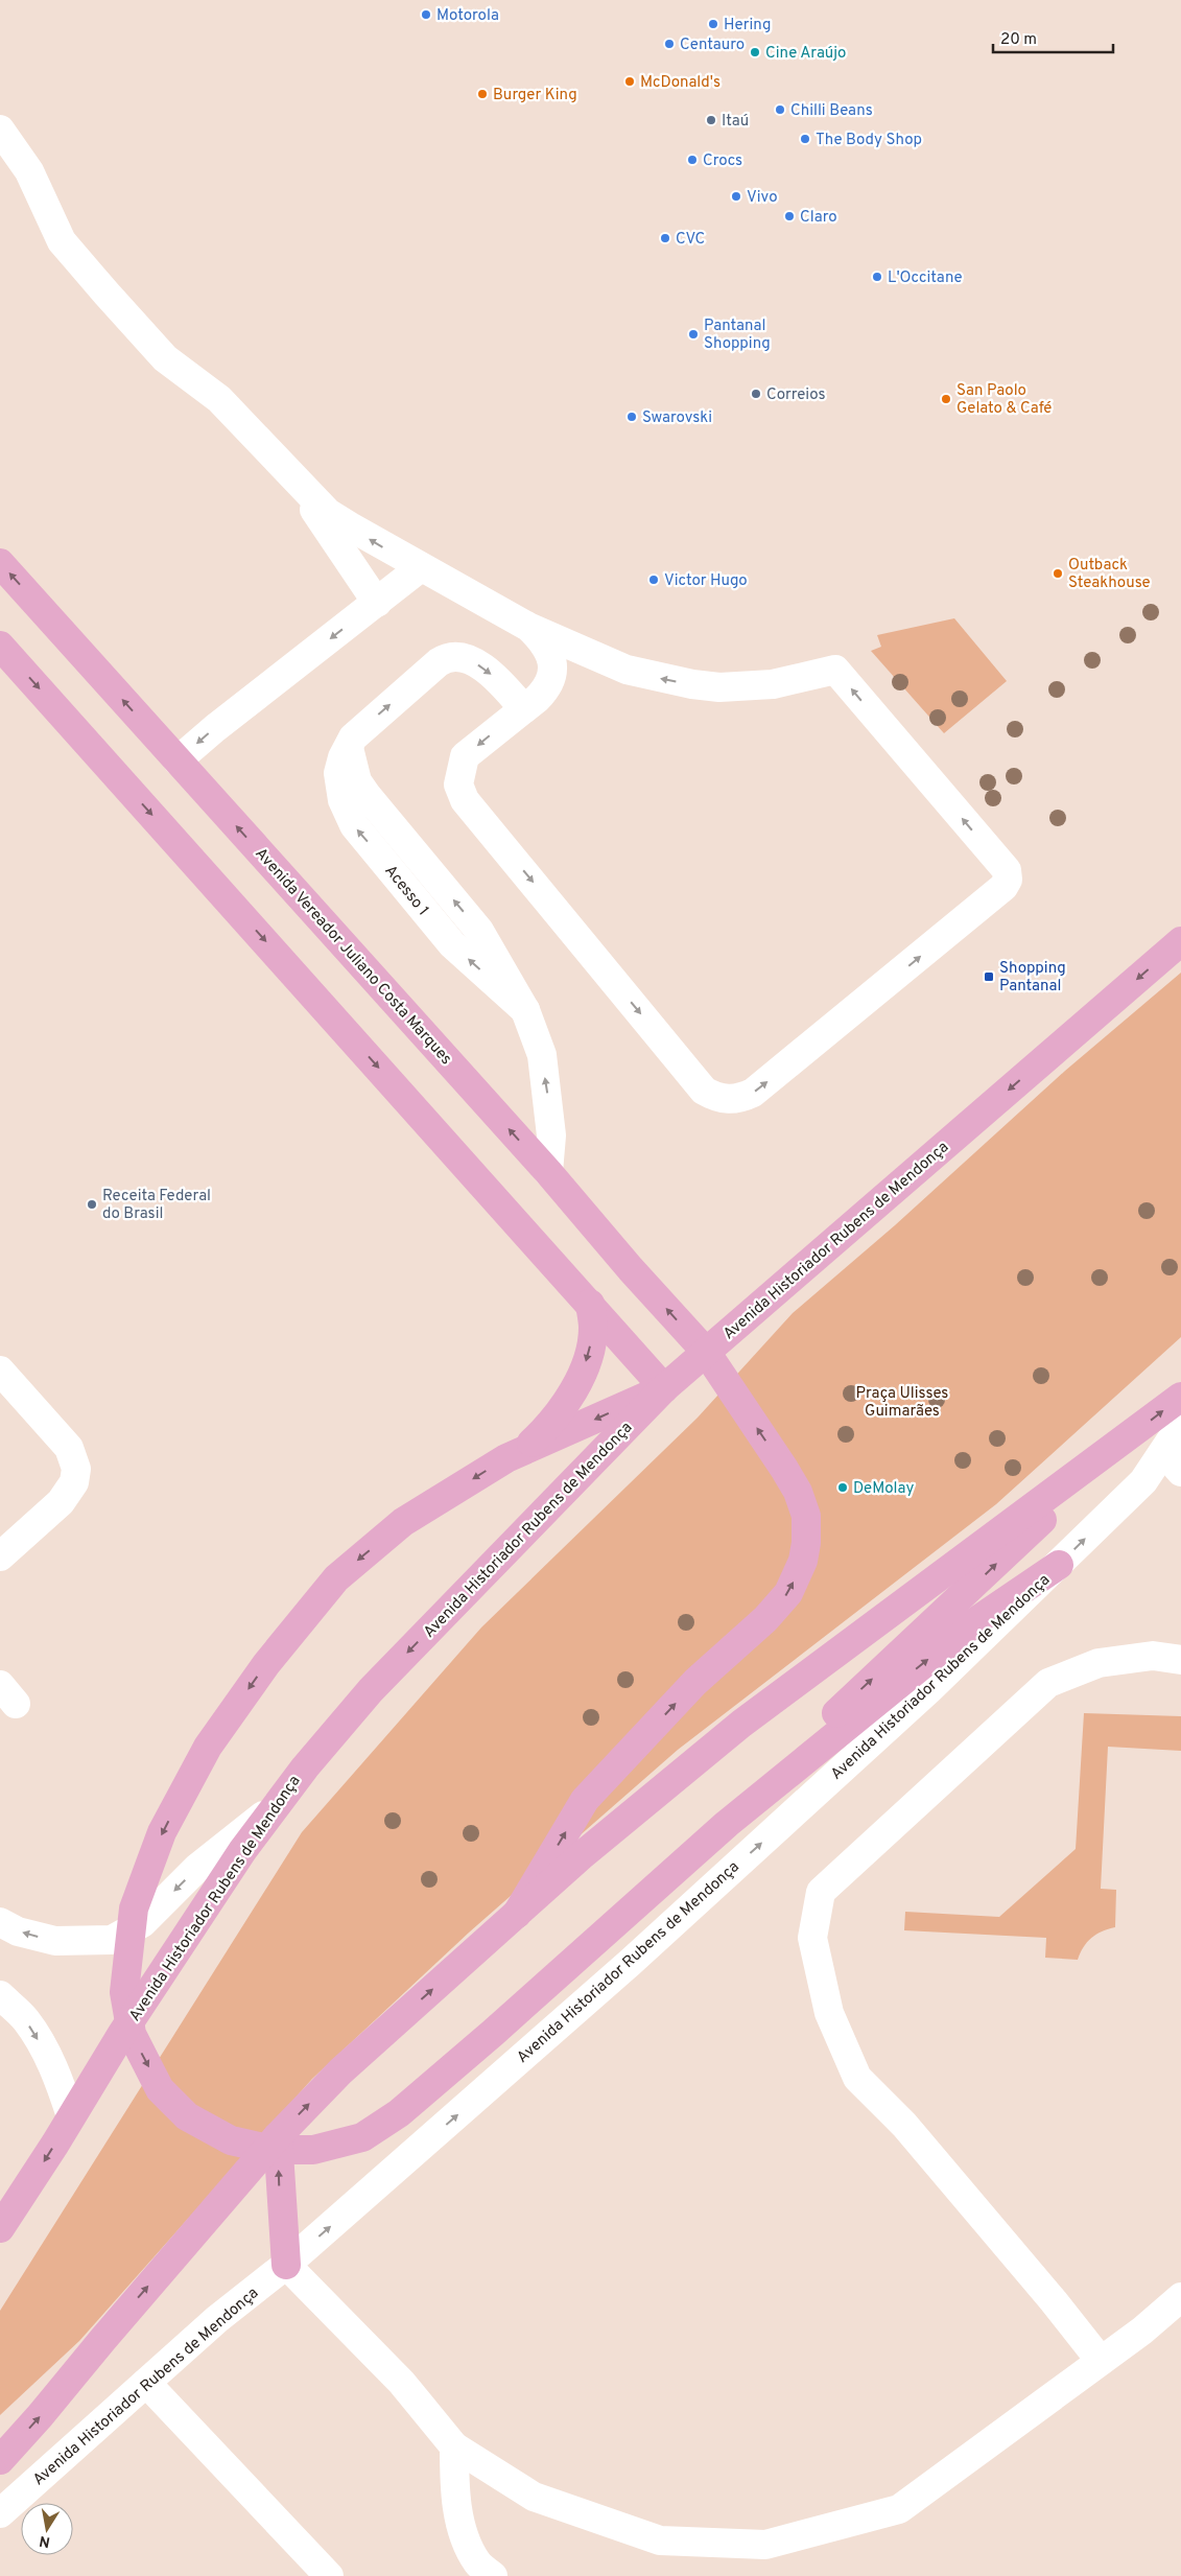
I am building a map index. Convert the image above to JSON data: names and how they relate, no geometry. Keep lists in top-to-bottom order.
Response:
{
  "streets": {
    "main road": ["Avenida Vereador Juliano Costa Marques", "Avenida Historiador Rubens de Mendonça"],
    "street": ["Acesso 1"]
  },
  "crossings": [
    ["Acesso 1", "Avenida Vereador Juliano Costa Marques"],
    ["Avenida Vereador Juliano Costa Marques", "Avenida Historiador Rubens de Mendonça"]
  ],
  "parks": ["Praça Ulisses Guimarães"],
  "places": {
    "other": [
      "Motorola",
      "Hering",
      "Centauro",
      "Cine Araújo",
      "McDonald's",
      "Burger King",
      "Chilli Beans",
      "Itaú",
      "The Body Shop",
      "Crocs",
      "Vivo",
      "Claro",
      "CVC",
      "L'Occitane",
      "Pantanal Shopping",
      "Correios",
      "San Paolo Gelato & Café",
      "Swarovski",
      "Outback Steakhouse",
      "Victor Hugo",
      "Receita Federal do Brasil",
      "DeMolay"
    ],
    "transit": ["Shopping Pantanal"]
  },
  "scale_bar": "20 m",
  "north": "bottom"
}
